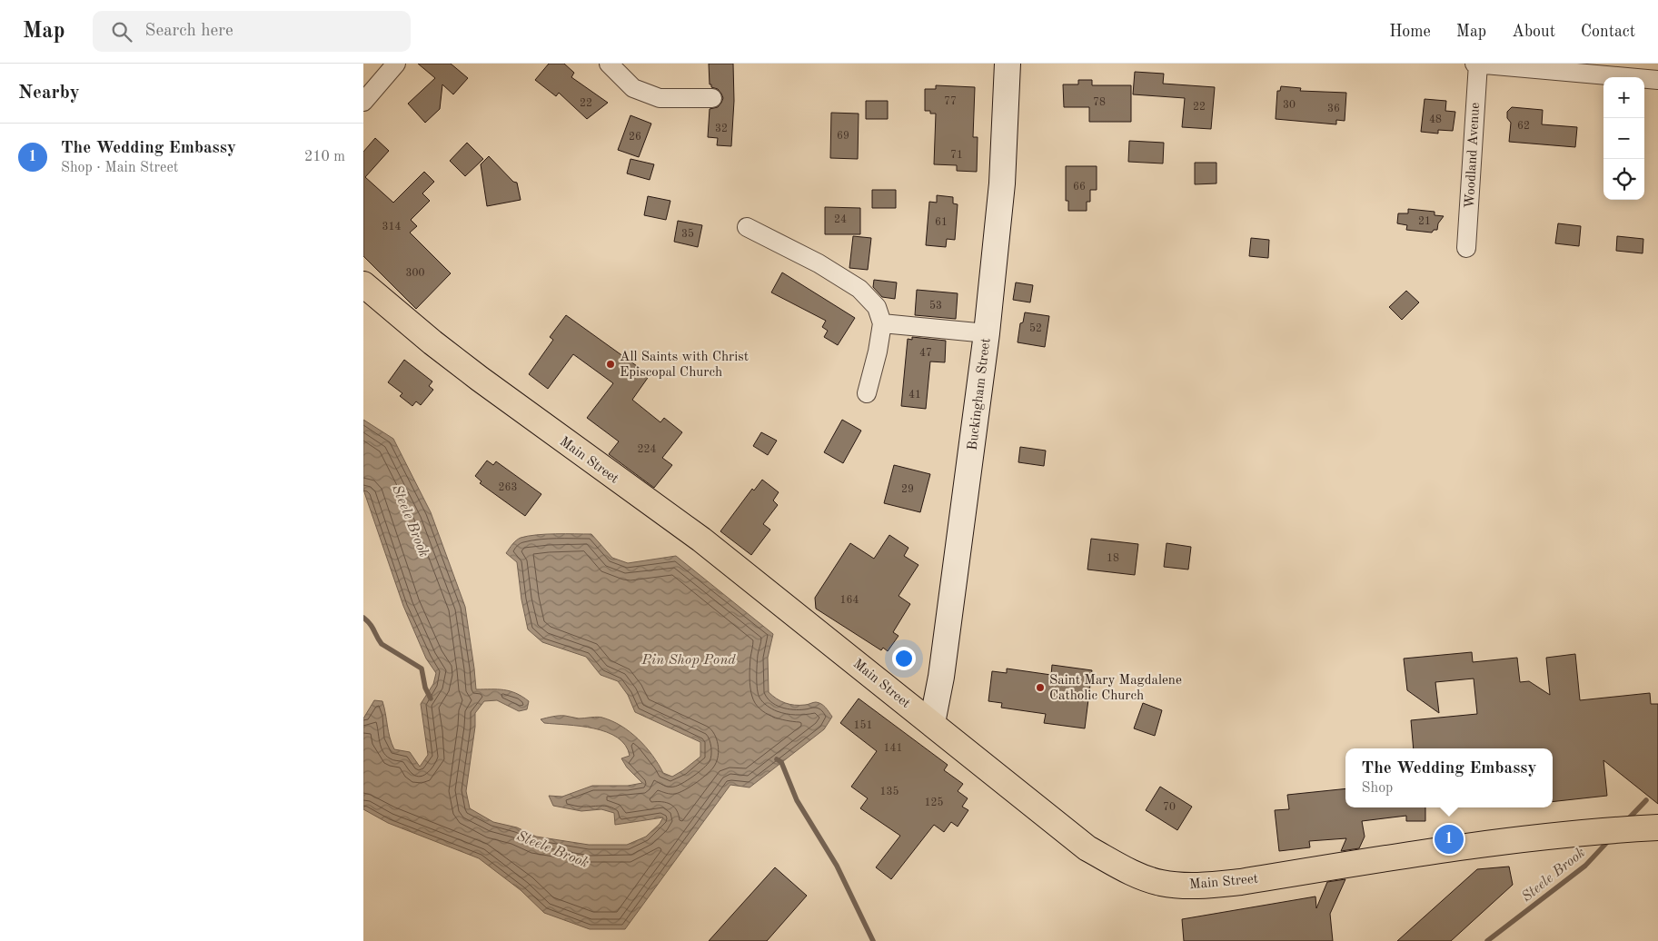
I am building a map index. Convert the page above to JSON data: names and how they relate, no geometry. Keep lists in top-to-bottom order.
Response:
{
  "streets": {
    "main road": ["Buckingham Street", "Main Street"],
    "street": ["Woodland Avenue"]
  },
  "crossings": [
    ["Buckingham Street", "Main Street"]
  ],
  "water": ["Steele Brook", "Pin Shop Pond"],
  "places": ["All Saints with Christ Episcopal Church", "Saint Mary Magdalene Catholic Church"],
  "house_numbers": [
    "77",
    "78",
    "22",
    "30",
    "22",
    "36",
    "48",
    "62",
    "32",
    "69",
    "26",
    "71",
    "66",
    "24",
    "21",
    "61",
    "314",
    "35",
    "300",
    "53",
    "52",
    "47",
    "41",
    "224",
    "263",
    "29",
    "18",
    "164",
    "151",
    "141",
    "135",
    "125",
    "70"
  ],
  "page": {
    "header": "Map",
    "search": "Search here",
    "nav": [
      "Home",
      "Map",
      "About",
      "Contact"
    ],
    "heading": "Nearby",
    "map_buttons": ["+", "−"],
    "list": [
      {
        "mark": "1",
        "name": "The Wedding Embassy",
        "note": "Shop · Main Street",
        "value": "210 m"
      }
    ],
    "popup": ["The Wedding Embassy", "Shop"],
    "pins": "1"
  }
}
